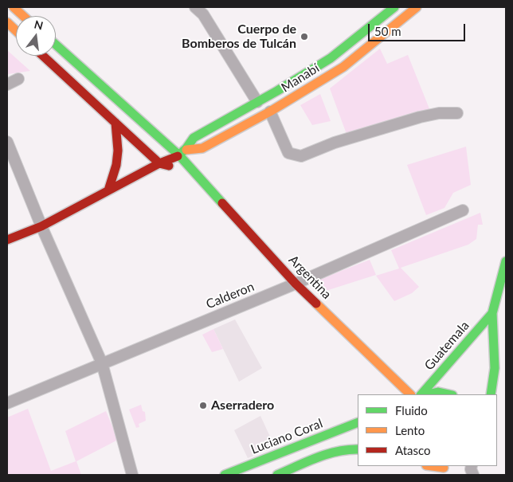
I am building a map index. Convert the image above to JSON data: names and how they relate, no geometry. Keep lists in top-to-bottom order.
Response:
{
  "streets": {
    "main road": [
      "Manabí",
      "Argentina",
      "Guatemala",
      "Luciano Coral"
    ],
    "street": ["Calderon"]
  },
  "crossings": [
    ["Manabí", "Argentina"],
    ["Argentina", "Calderon"]
  ],
  "places": ["Cuerpo de Bomberos de Tulcán", "Aserradero"],
  "legend": ["Fluido", "Lento", "Atasco"],
  "scale_bar": "50 m",
  "north": "top"
}
